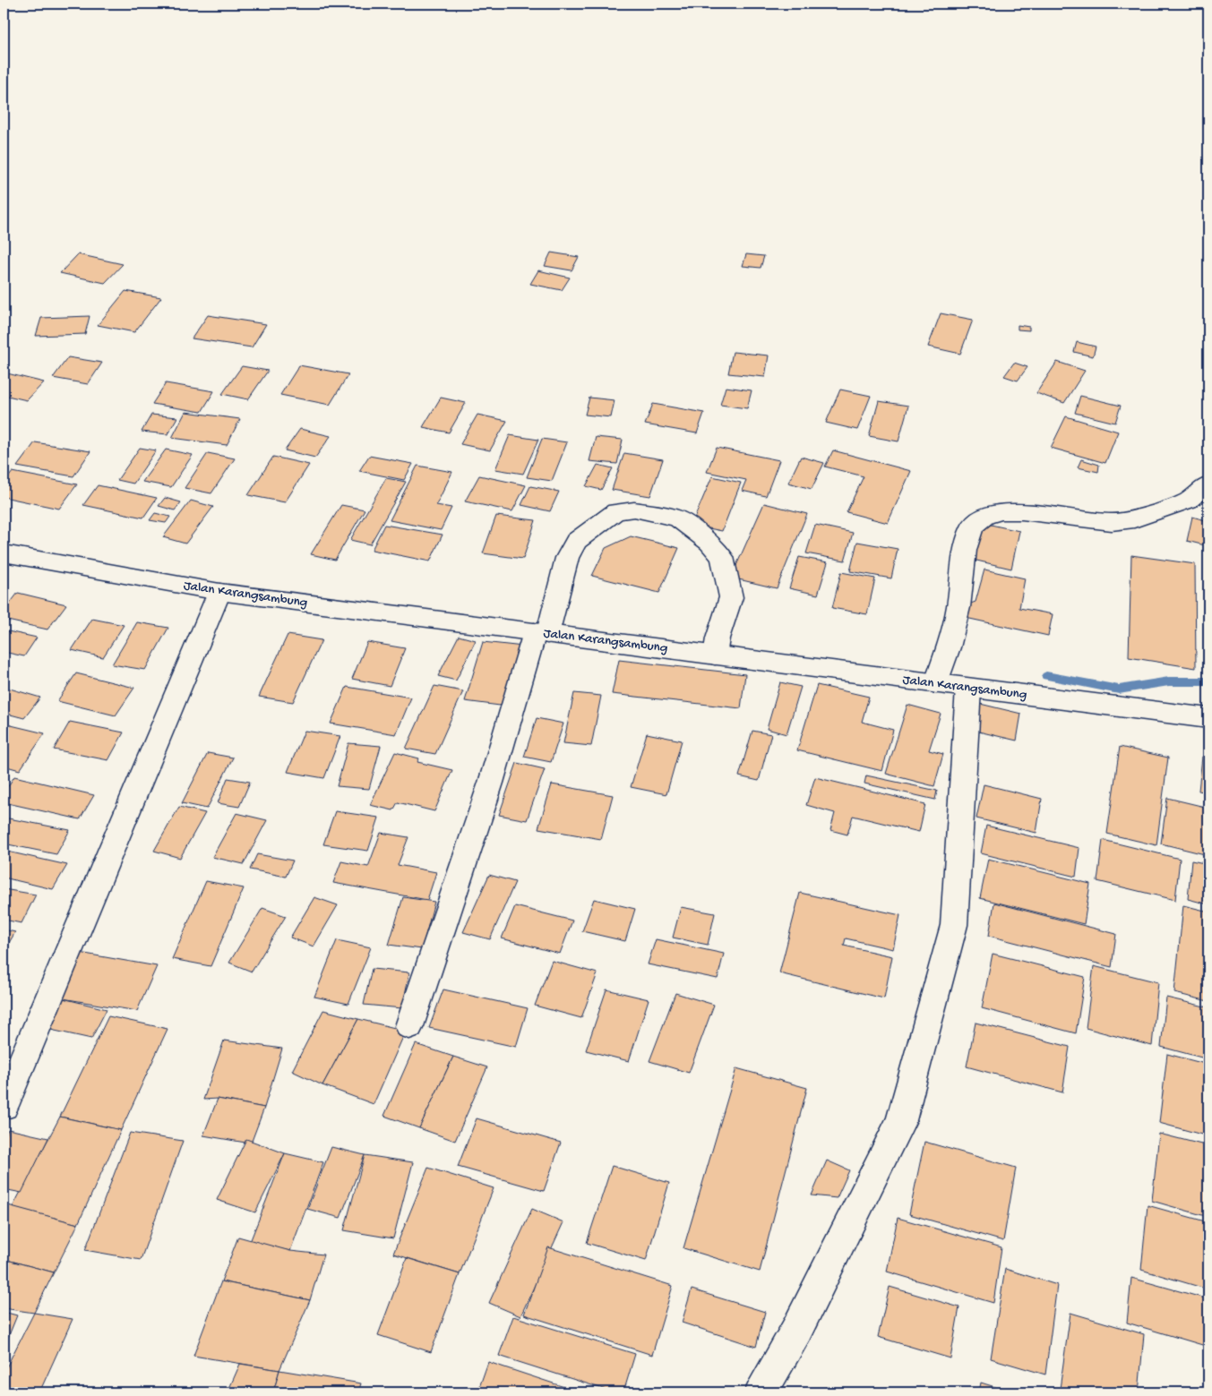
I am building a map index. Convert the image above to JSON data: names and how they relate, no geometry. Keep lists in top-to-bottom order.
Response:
{
  "streets": {
    "street": ["Jalan Karangsambung"]
  }
}
